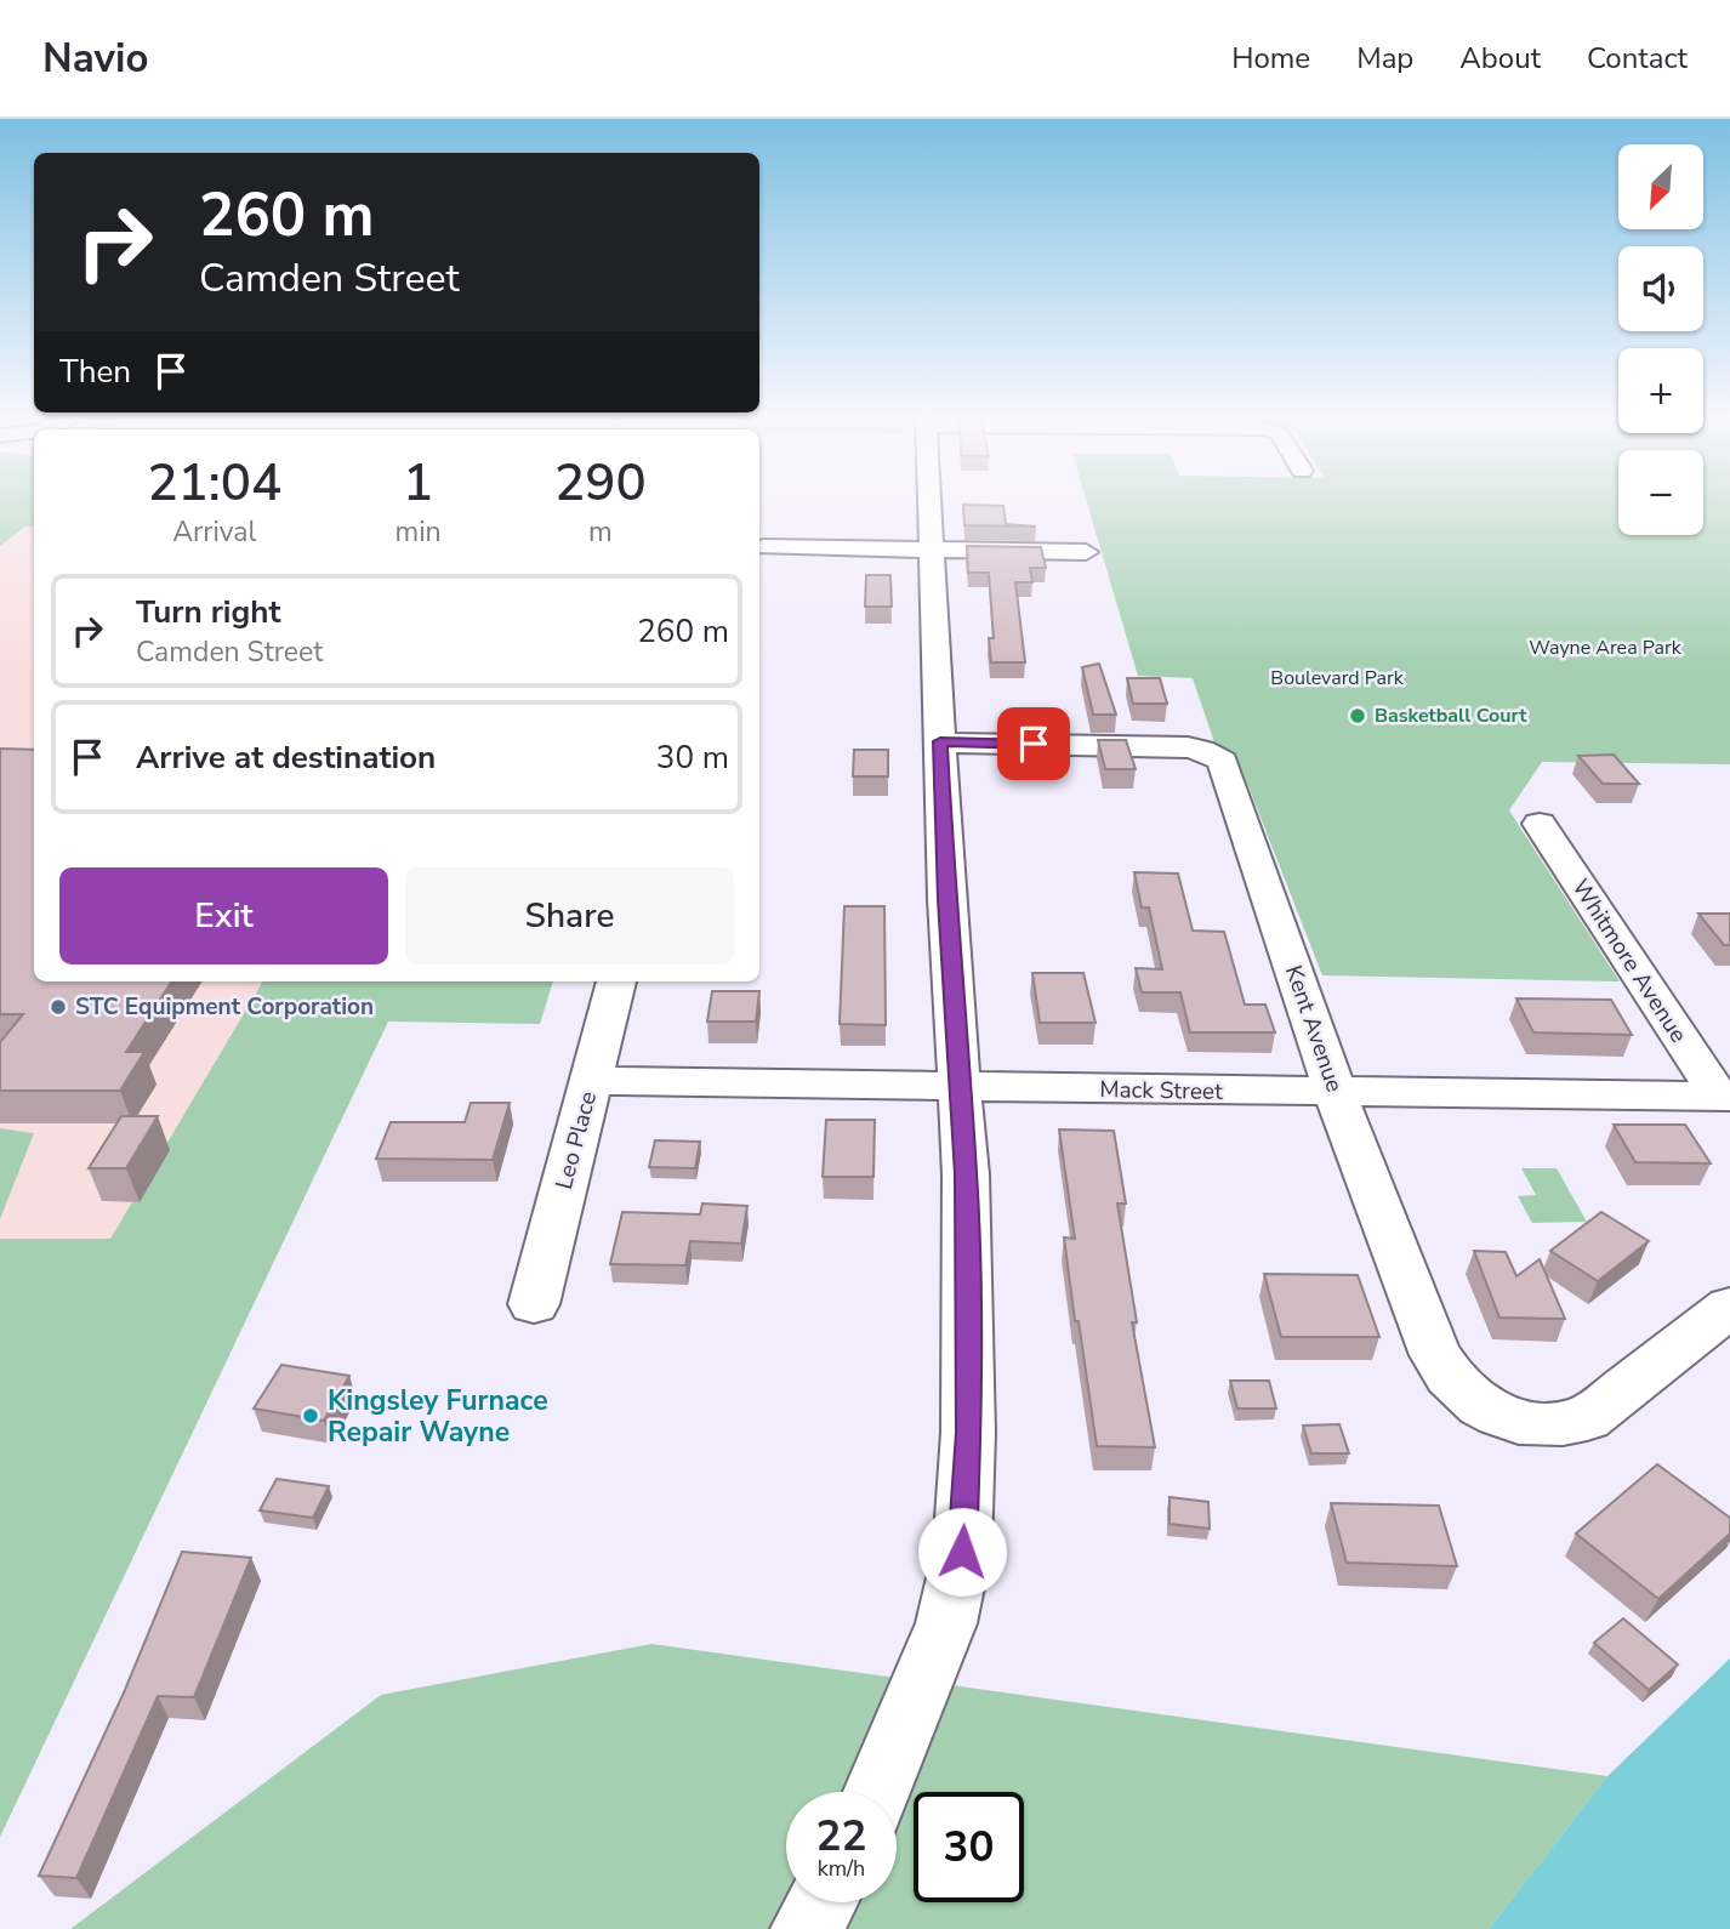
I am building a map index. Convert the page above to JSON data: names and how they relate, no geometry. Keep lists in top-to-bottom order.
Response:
{
  "streets": {
    "street": [
      "Whitmore Avenue",
      "Kent Avenue",
      "Mack Street",
      "Leo Place"
    ]
  },
  "crossings": [
    ["Whitmore Avenue", "Mack Street"],
    ["Kent Avenue", "Mack Street"],
    ["Mack Street", "Leo Place"]
  ],
  "parks": ["Wayne Area Park", "Boulevard Park"],
  "places": ["Basketball Court", "STC Equipment Corporation", "Kingsley Furnace Repair Wayne"],
  "north": "bottom left",
  "page": {
    "header": "Navio",
    "nav": [
      "Home",
      "Map",
      "About",
      "Contact"
    ],
    "map_buttons": ["+", "−"],
    "turn": ["260 m", "Camden Street"],
    "then": "Then",
    "eta": [
      "21:04",
      "Arrival",
      "1",
      "min",
      "290",
      "m"
    ],
    "list": [
      {
        "name": "Turn right",
        "note": "Camden Street",
        "value": "260 m"
      },
      {
        "name": "Arrive at destination",
        "value": "30 m"
      }
    ],
    "buttons": ["Exit", "Share"],
    "speed": "22 km/h",
    "limit": "30"
  }
}
